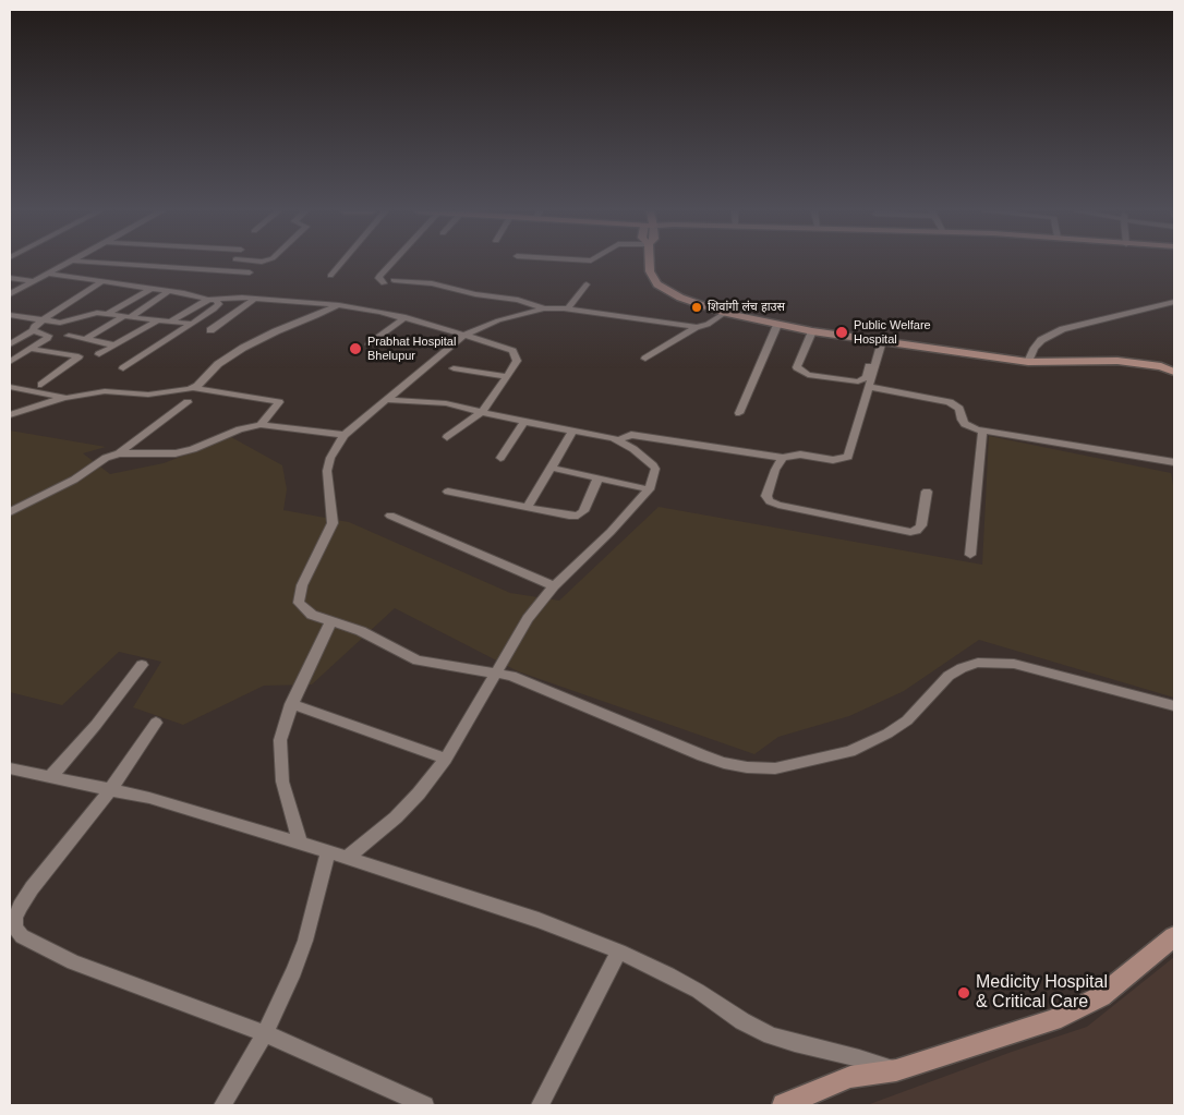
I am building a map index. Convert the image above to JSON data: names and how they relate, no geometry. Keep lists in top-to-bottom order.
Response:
{
  "places": [
    "शिवांगी लंच हाउस",
    "Public Welfare Hospital",
    "Prabhat Hospital Bhelupur",
    "Medicity Hospital & Critical Care"
  ]
}
